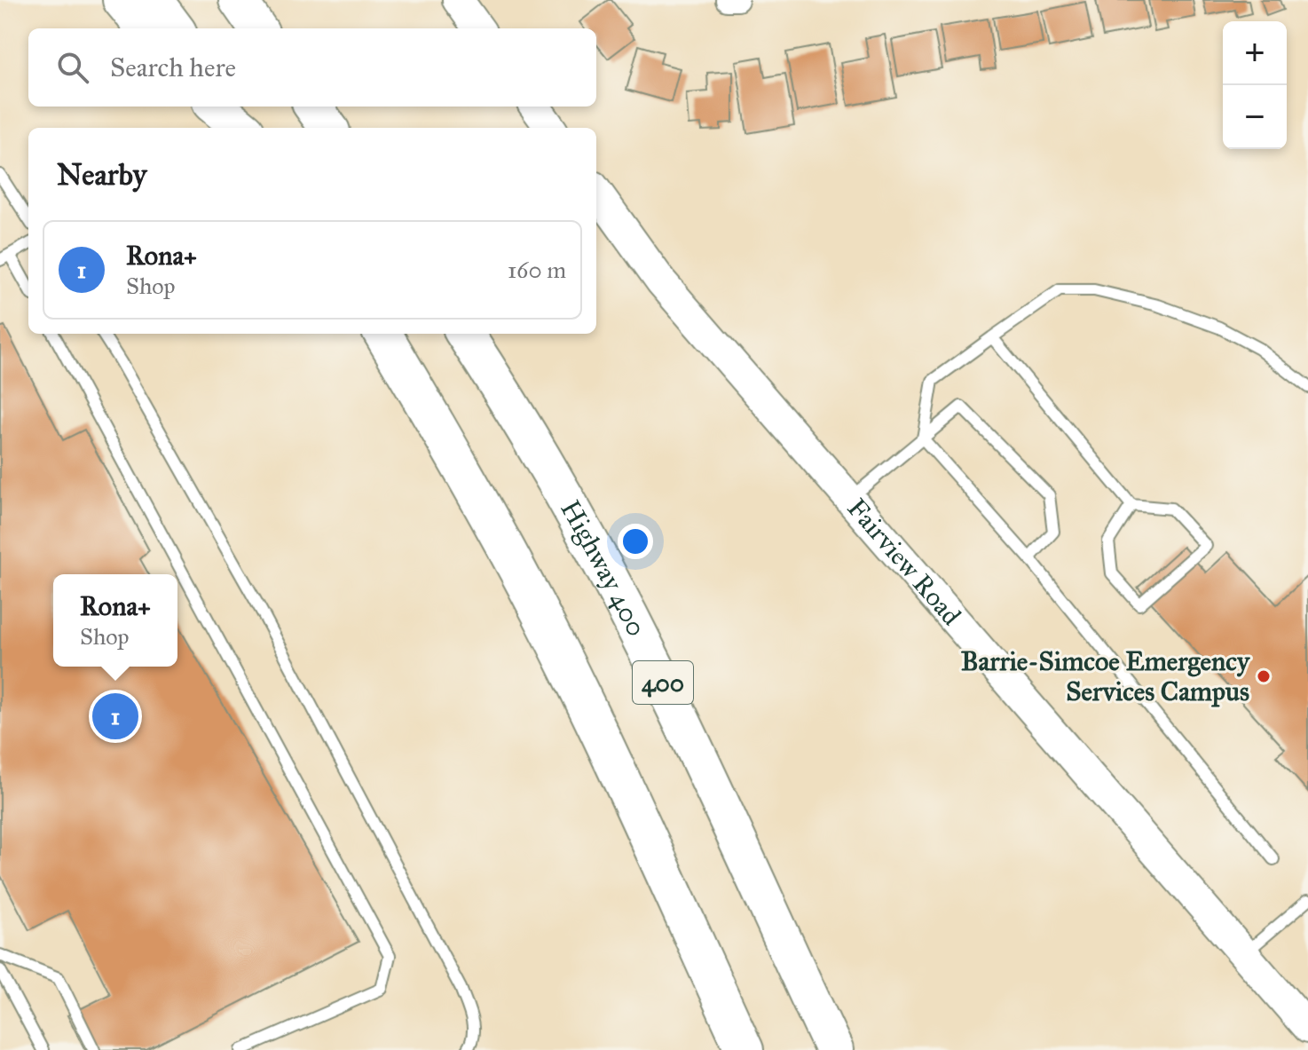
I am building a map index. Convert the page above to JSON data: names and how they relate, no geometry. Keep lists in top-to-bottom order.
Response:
{
  "streets": {
    "highway": ["Highway 400", "400"],
    "street": ["Fairview Road"]
  },
  "places": ["Barrie-Simcoe Emergency Services Campus"],
  "page": {
    "map_buttons": ["+", "−"],
    "search": "Search here",
    "heading": "Nearby",
    "list": [
      {
        "mark": "1",
        "name": "Rona+",
        "note": "Shop",
        "value": "160 m"
      }
    ],
    "popup": ["Rona+", "Shop"],
    "pins": "1"
  }
}
